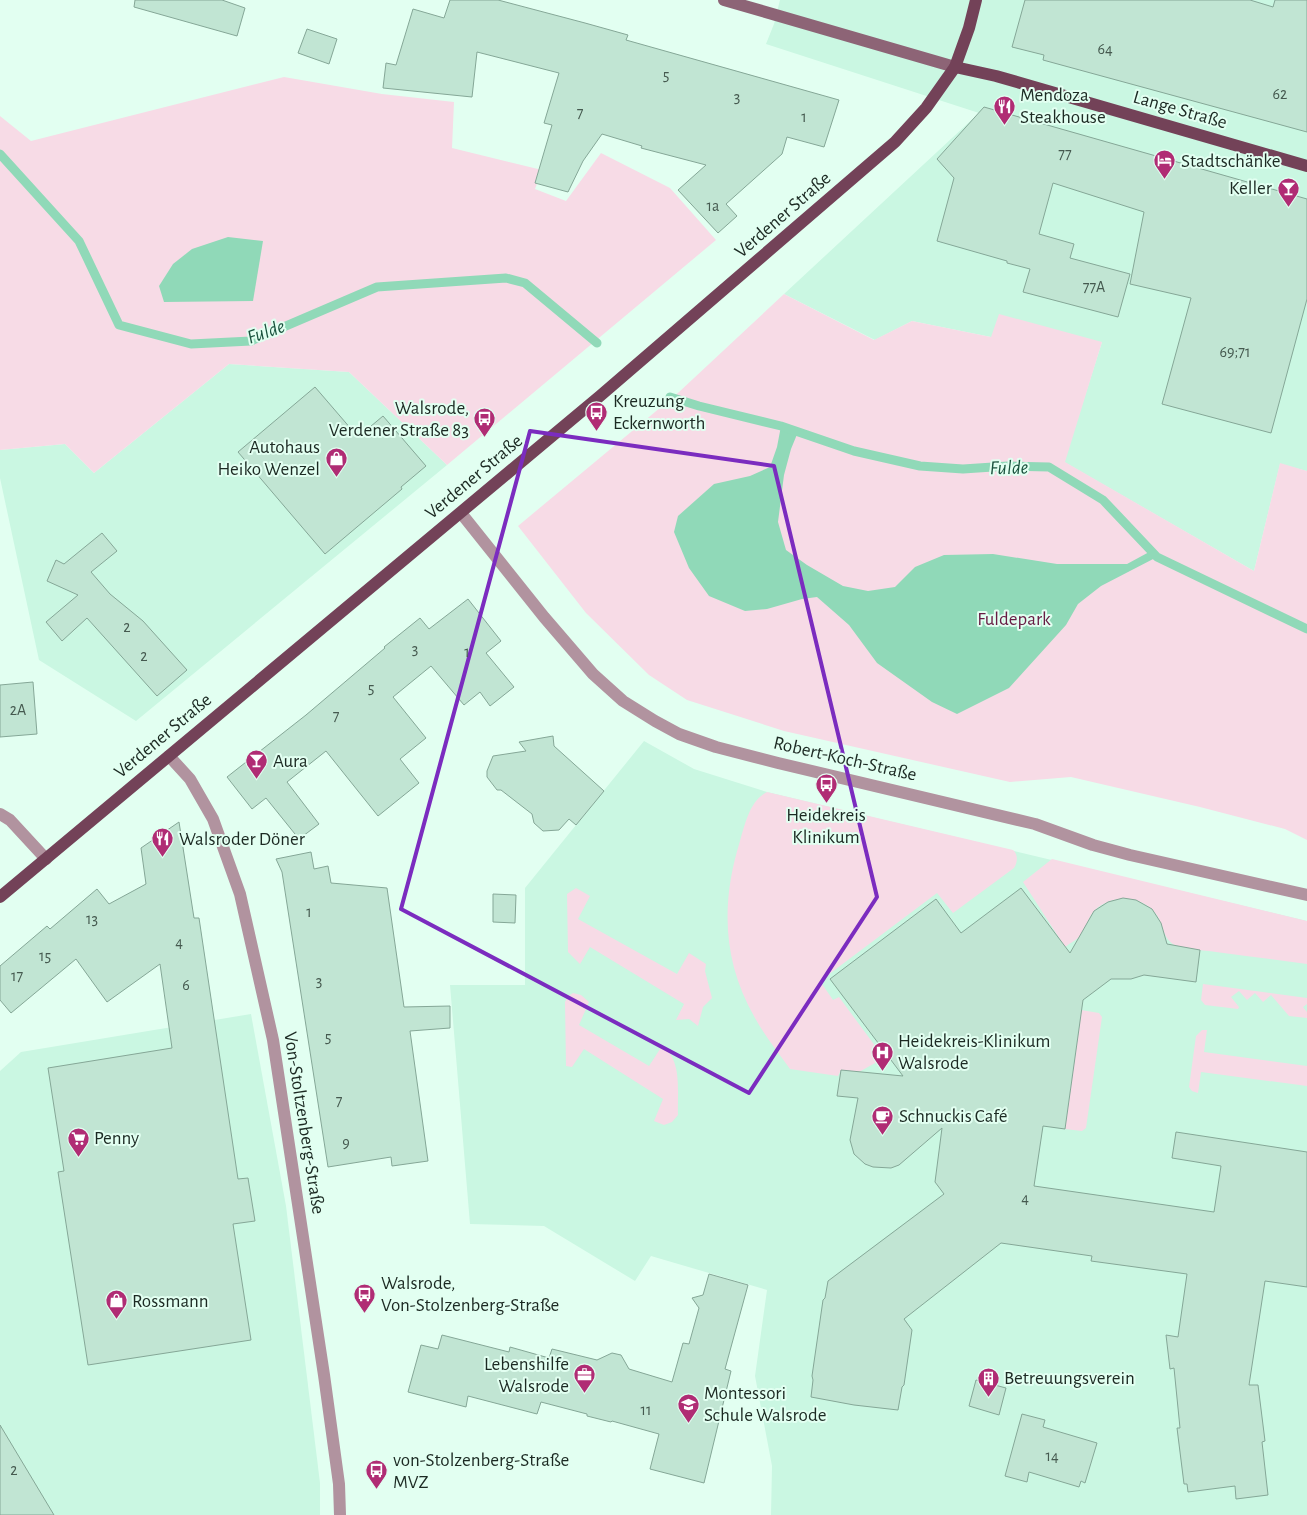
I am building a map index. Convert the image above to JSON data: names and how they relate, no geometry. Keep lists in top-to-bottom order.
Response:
{
  "streets": {
    "main road": ["Lange Straße", "Verdener Straße"],
    "street": ["Robert-Koch-Straße", "Von-Stoltzenberg-Straße"]
  },
  "crossings": [
    ["Lange Straße", "Verdener Straße"],
    ["Verdener Straße", "Robert-Koch-Straße"],
    ["Verdener Straße", "Von-Stoltzenberg-Straße"]
  ],
  "water": ["Fulde"],
  "parks": ["Fuldepark"],
  "places": {
    "restaurant": ["Mendoza Steakhouse", "Walsroder Döner"],
    "hotel": ["Stadtschänke"],
    "bar": ["Keller", "Aura"],
    "bus stop": [
      "Kreuzung Eckernworth",
      "Walsrode, Verdener Straße 83",
      "Heidekreis Klinikum",
      "Walsrode, Von-Stolzenberg-Straße",
      "von-Stolzenberg-Straße MVZ"
    ],
    "shop": ["Autohaus Heiko Wenzel", "Rossmann"],
    "hospital": ["Heidekreis-Klinikum Walsrode"],
    "cafe": ["Schnuckis Café"],
    "supermarket": ["Penny"],
    "office": ["Lebenshilfe Walsrode"],
    "building": ["Betreuungsverein"],
    "school or university": ["Montessori Schule Walsrode"]
  },
  "house_numbers": [
    "64",
    "5",
    "62",
    "3",
    "7",
    "1",
    "77",
    "1a",
    "77A",
    "69;71",
    "2",
    "3",
    "1",
    "2",
    "5",
    "2A",
    "7",
    "1",
    "13",
    "4",
    "15",
    "17",
    "3",
    "6",
    "5",
    "7",
    "9",
    "4",
    "11",
    "14",
    "2"
  ]
}
